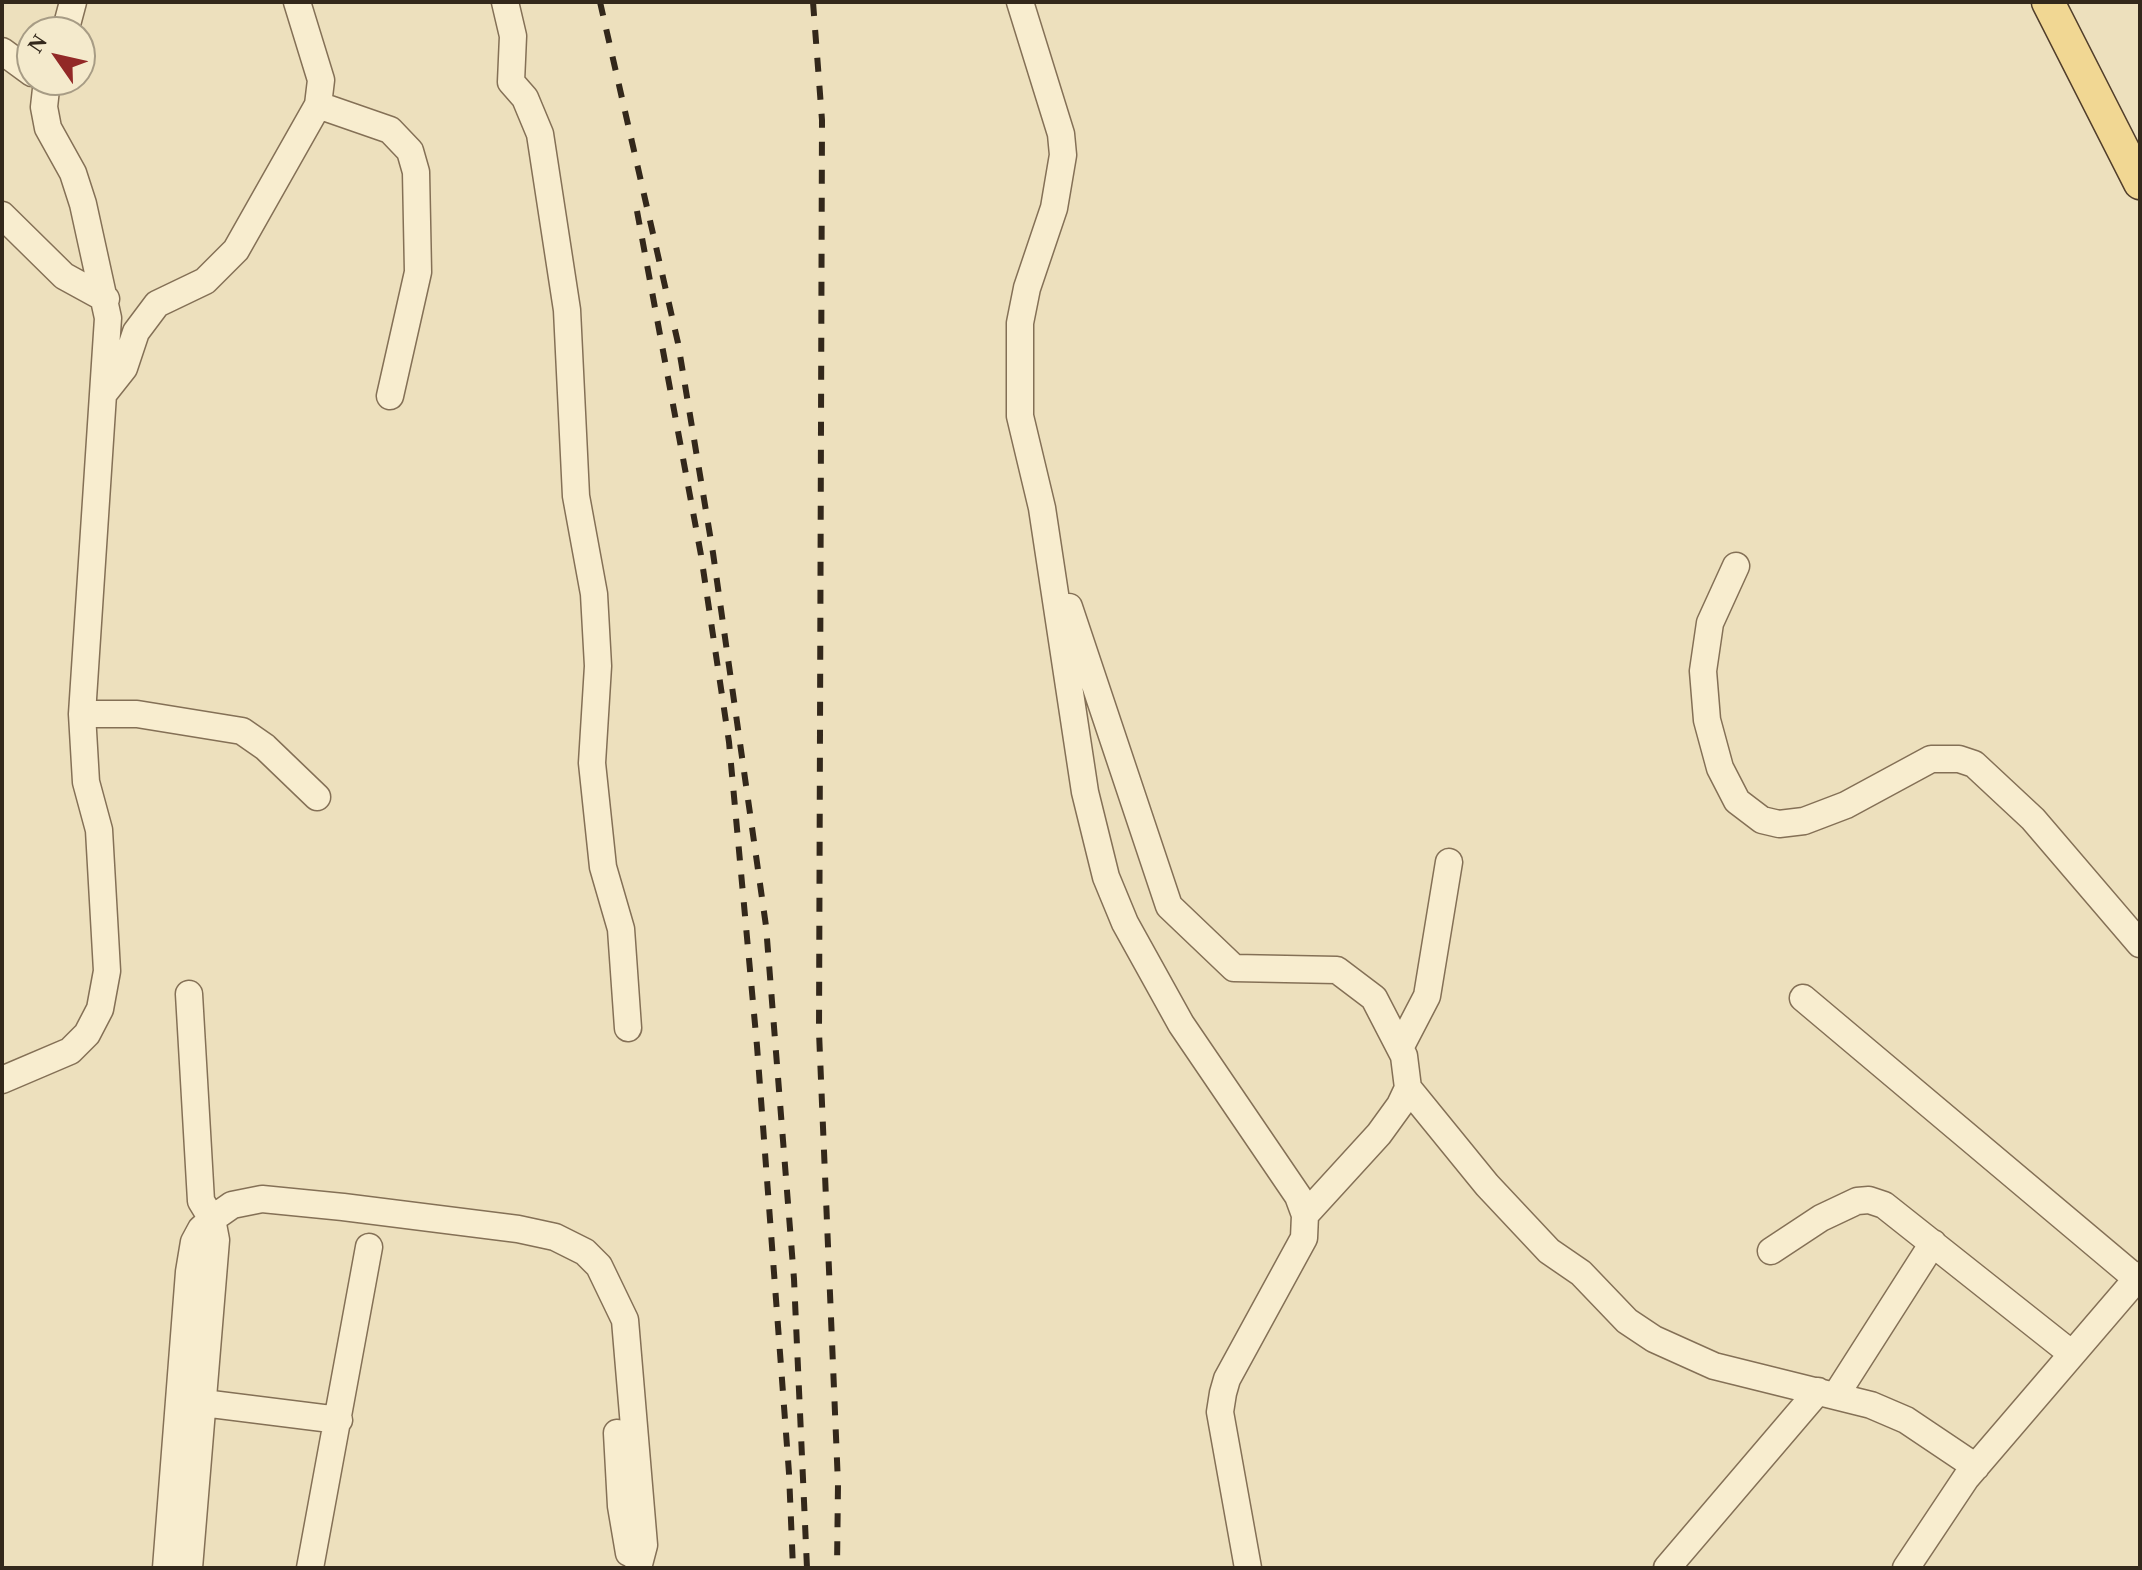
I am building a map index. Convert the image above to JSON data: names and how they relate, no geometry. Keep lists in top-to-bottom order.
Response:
{
  "north": "top left"
}
